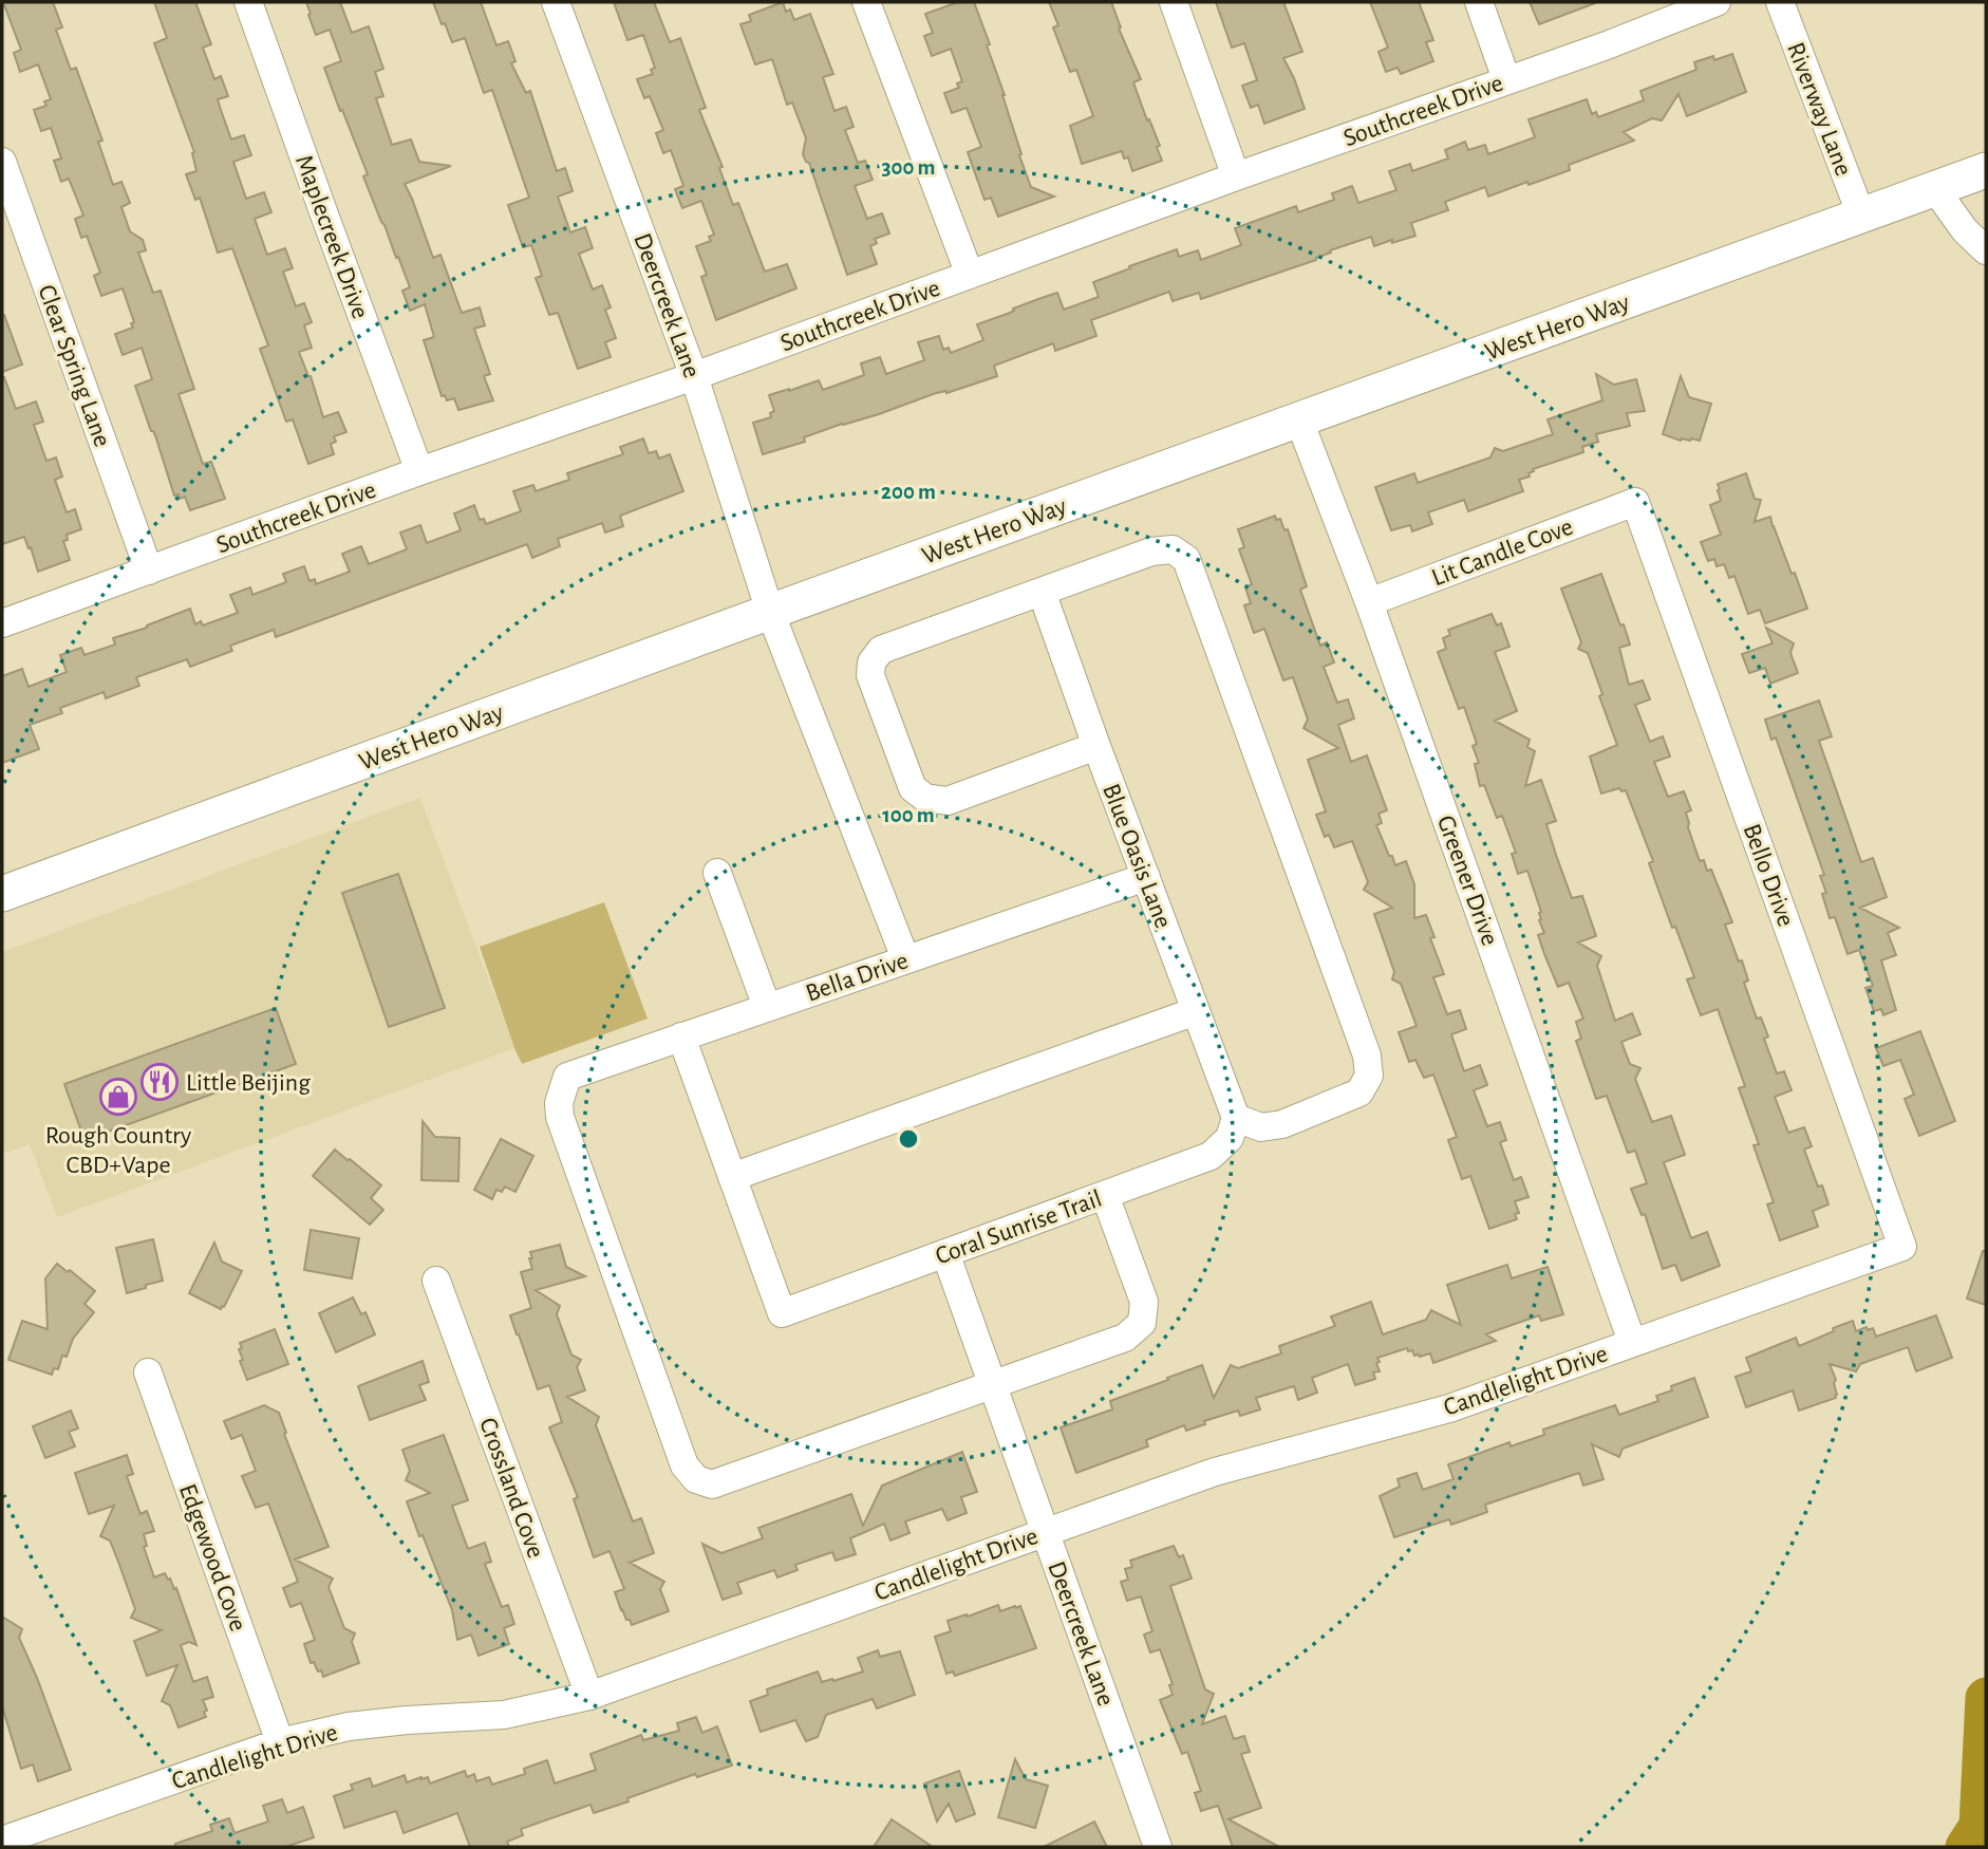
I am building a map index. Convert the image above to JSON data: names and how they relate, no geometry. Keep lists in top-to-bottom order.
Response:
{
  "streets": {
    "main road": ["West Hero Way"],
    "street": [
      "Riverway Lane",
      "Southcreek Drive",
      "Maplecreek Drive",
      "Deercreek Lane",
      "Clear Spring Lane",
      "Lit Candle Cove",
      "Blue Oasis Lane",
      "Bello Drive",
      "Greener Drive",
      "Bella Drive",
      "Coral Sunrise Trail",
      "Candlelight Drive",
      "Crossland Cove",
      "Edgewood Cove"
    ]
  },
  "crossings": [
    ["Riverway Lane", "West Hero Way"],
    ["Southcreek Drive", "Maplecreek Drive"],
    ["Southcreek Drive", "Deercreek Lane"],
    ["Southcreek Drive", "Clear Spring Lane"],
    ["Deercreek Lane", "West Hero Way"],
    ["Deercreek Lane", "Bella Drive"],
    ["Deercreek Lane", "Coral Sunrise Trail"],
    ["Deercreek Lane", "Candlelight Drive"],
    ["West Hero Way", "Greener Drive"],
    ["Lit Candle Cove", "Bello Drive"],
    ["Lit Candle Cove", "Greener Drive"],
    ["Blue Oasis Lane", "Bella Drive"],
    ["Blue Oasis Lane", "Coral Sunrise Trail"],
    ["Bello Drive", "Candlelight Drive"],
    ["Greener Drive", "Candlelight Drive"],
    ["Candlelight Drive", "Crossland Cove"],
    ["Candlelight Drive", "Edgewood Cove"]
  ],
  "places": {
    "restaurant": ["Little Beijing"],
    "shop": ["Rough Country CBD+Vape"]
  },
  "rings": ["300 m", "200 m", "100 m"]
}
